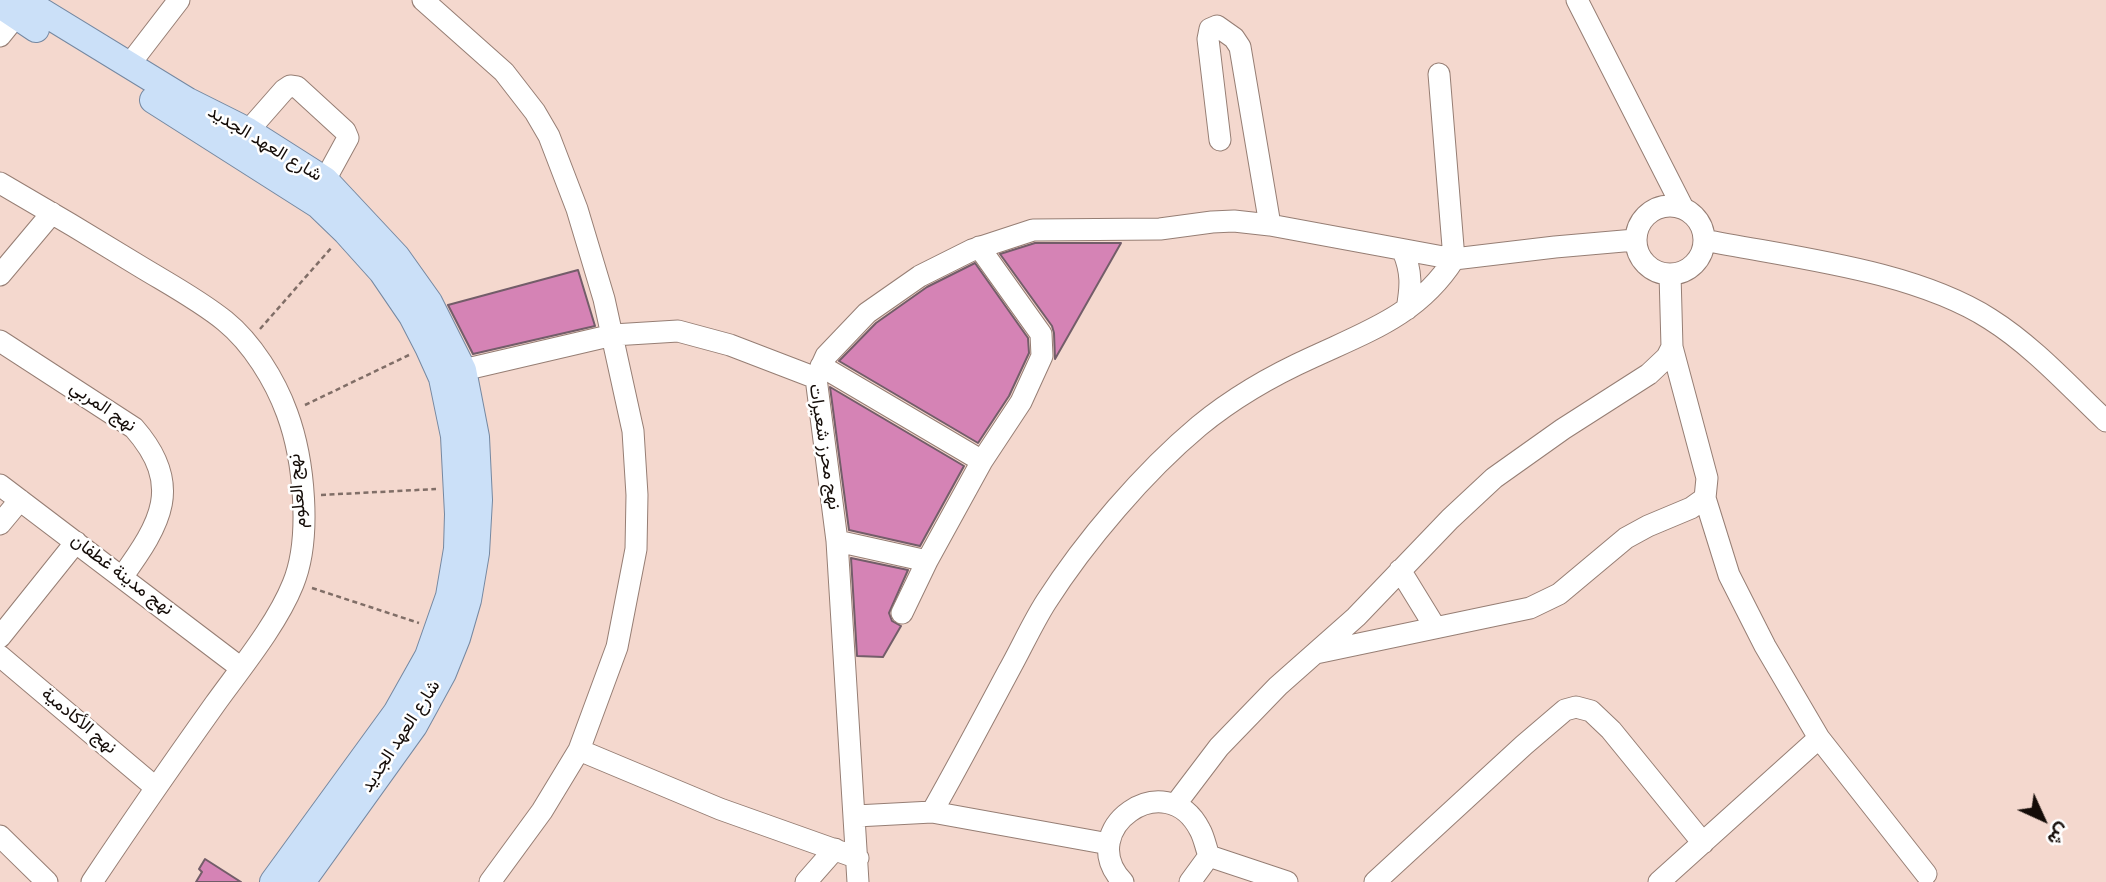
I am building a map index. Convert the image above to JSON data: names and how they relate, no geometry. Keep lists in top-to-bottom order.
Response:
{
  "streets": {
    "main road": ["شارع العهد الجديد"],
    "street": [
      "نهج المربي",
      "نهج محرز شعيرات",
      "نهج العلوم",
      "نهج مدينة غطفان",
      "نهج الأكادمية"
    ]
  },
  "crossings": [
    ["شارع العهد الجديد", "نهج محرز شعيرات"],
    ["نهج المربي", "نهج مدينة غطفان"],
    ["نهج العلوم", "نهج مدينة غطفان"],
    ["نهج العلوم", "نهج الأكادمية"]
  ],
  "north": "bottom right"
}
